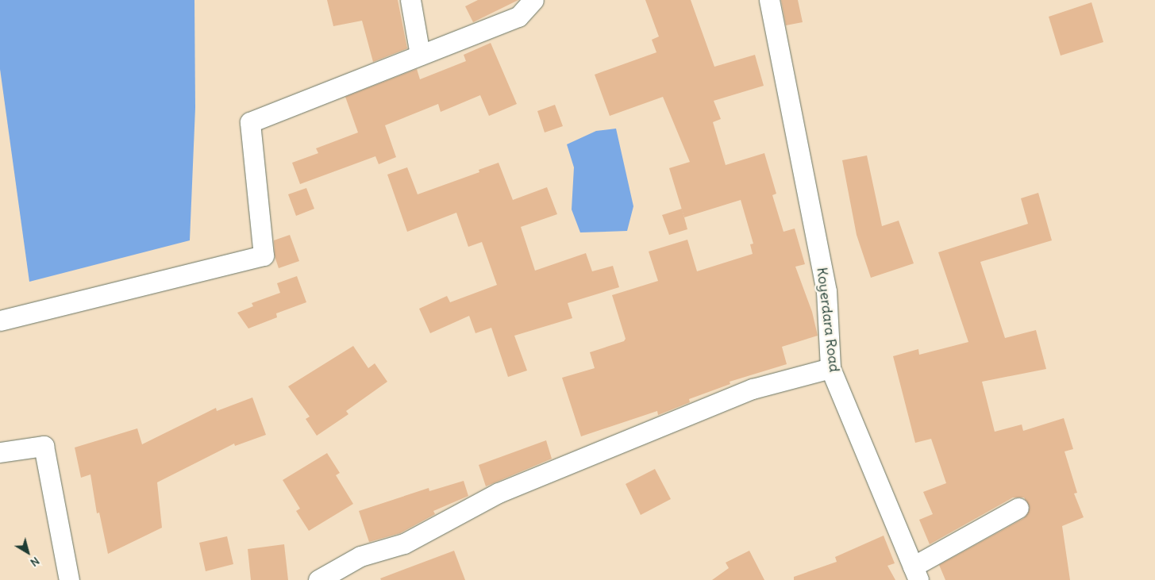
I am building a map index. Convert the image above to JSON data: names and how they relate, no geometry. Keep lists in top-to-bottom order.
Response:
{
  "streets": {
    "street": ["Koyerdara Road"]
  },
  "north": "bottom right"
}
